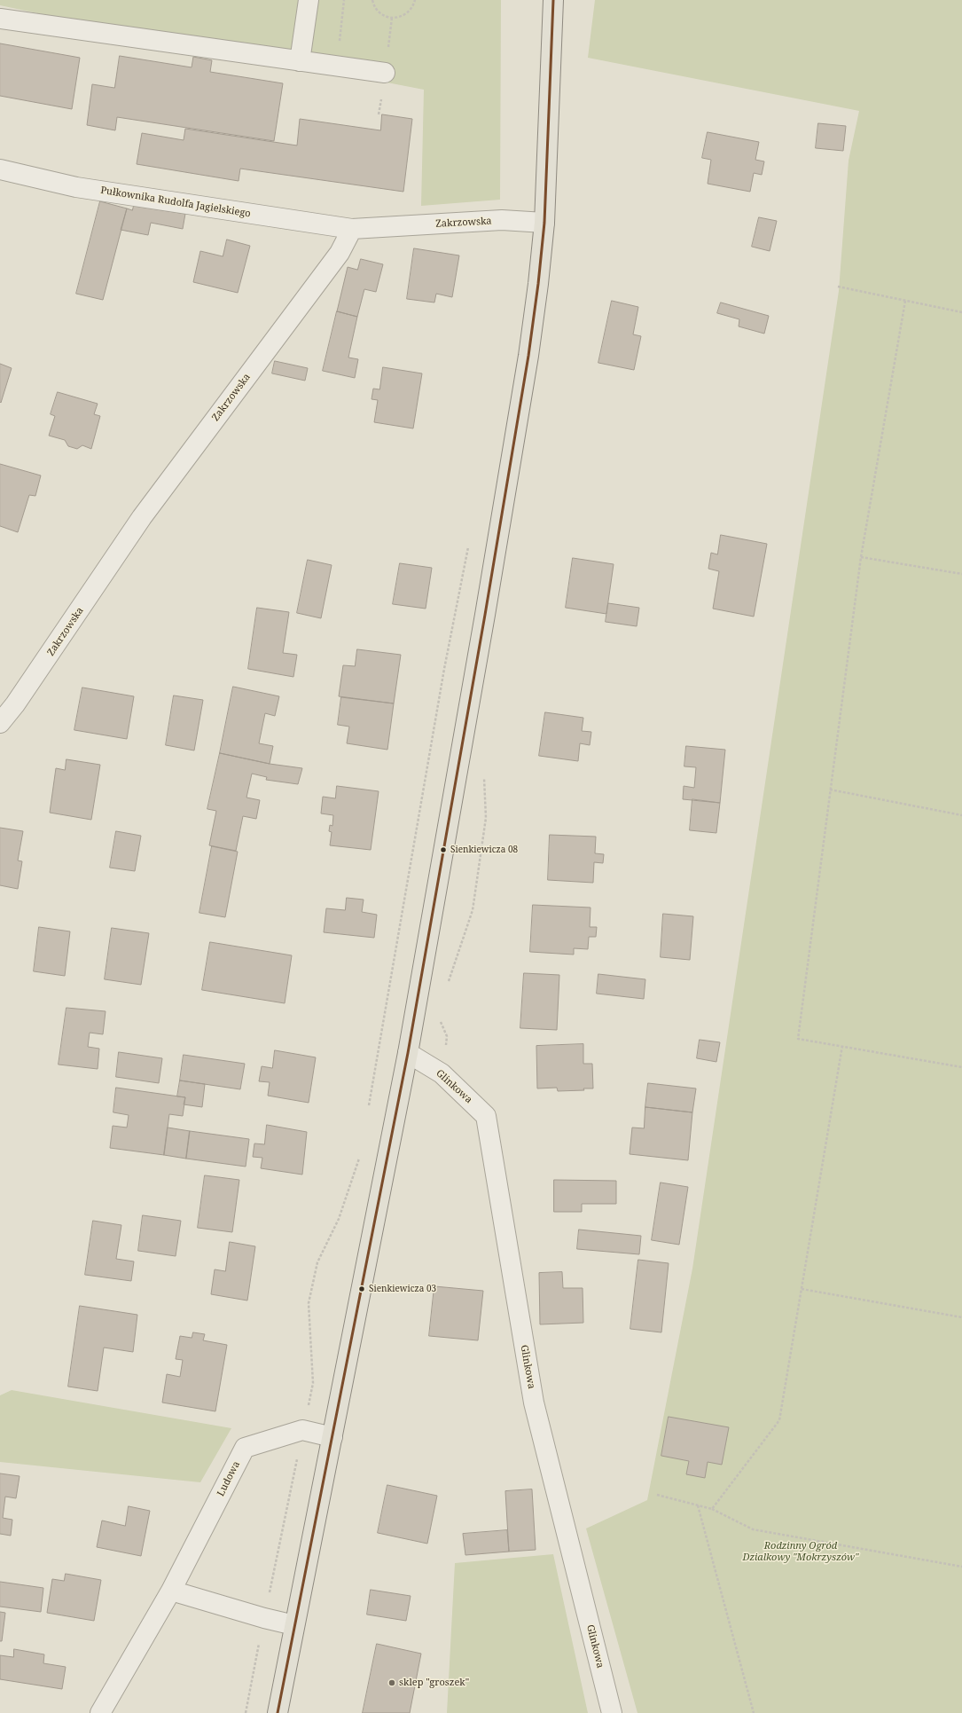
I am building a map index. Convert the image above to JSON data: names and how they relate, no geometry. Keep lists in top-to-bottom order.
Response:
{
  "streets": {
    "street": [
      "Pułkownika Rudolfa Jagielskiego",
      "Zakrzowska",
      "Glinkowa",
      "Ludowa"
    ]
  },
  "crossings": [
    ["Pułkownika Rudolfa Jagielskiego", "Zakrzowska"]
  ],
  "parks": ["Rodzinny Ogród Dzialkowy \"Mokrzyszów\""],
  "places": ["Sienkiewicza 08", "Sienkiewicza 03", "sklep \"groszek\""]
}
